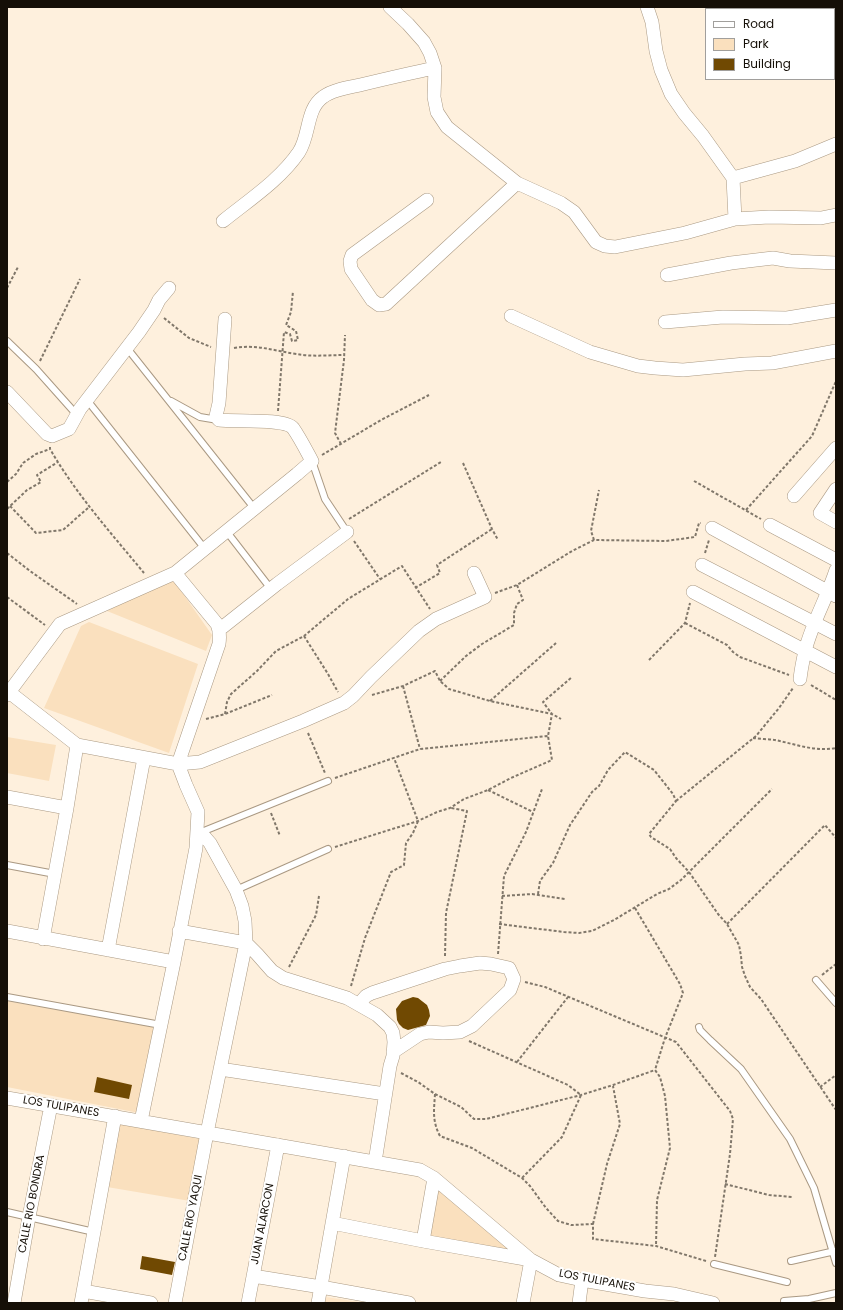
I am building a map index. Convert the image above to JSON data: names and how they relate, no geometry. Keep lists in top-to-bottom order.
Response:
{
  "streets": {
    "street": [
      "LOS TULIPANES",
      "CALLE RIO BONDRA",
      "CALLE RIO YAQUI",
      "JUAN ALARCON"
    ]
  },
  "crossings": [
    ["LOS TULIPANES", "CALLE RIO BONDRA"],
    ["LOS TULIPANES", "CALLE RIO YAQUI"],
    ["LOS TULIPANES", "JUAN ALARCON"]
  ],
  "legend": ["Road", "Park", "Building"]
}
